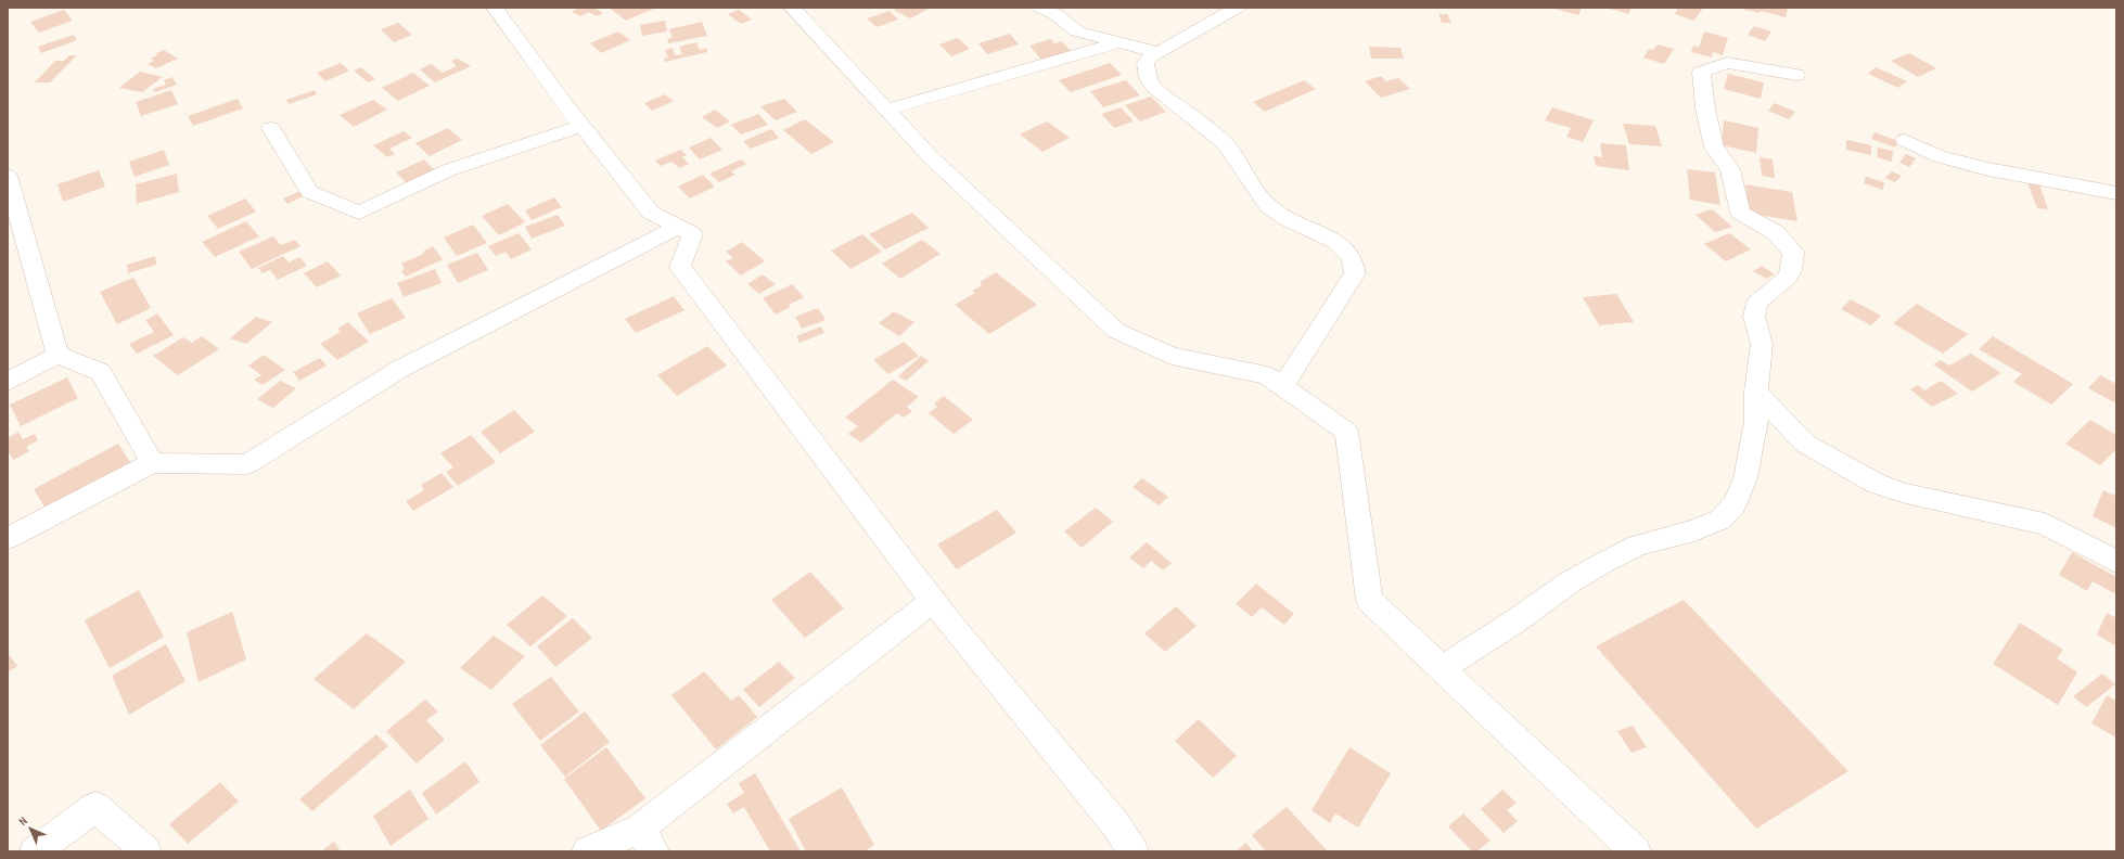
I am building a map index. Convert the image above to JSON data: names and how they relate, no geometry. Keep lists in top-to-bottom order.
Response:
{
  "north": "top left"
}
